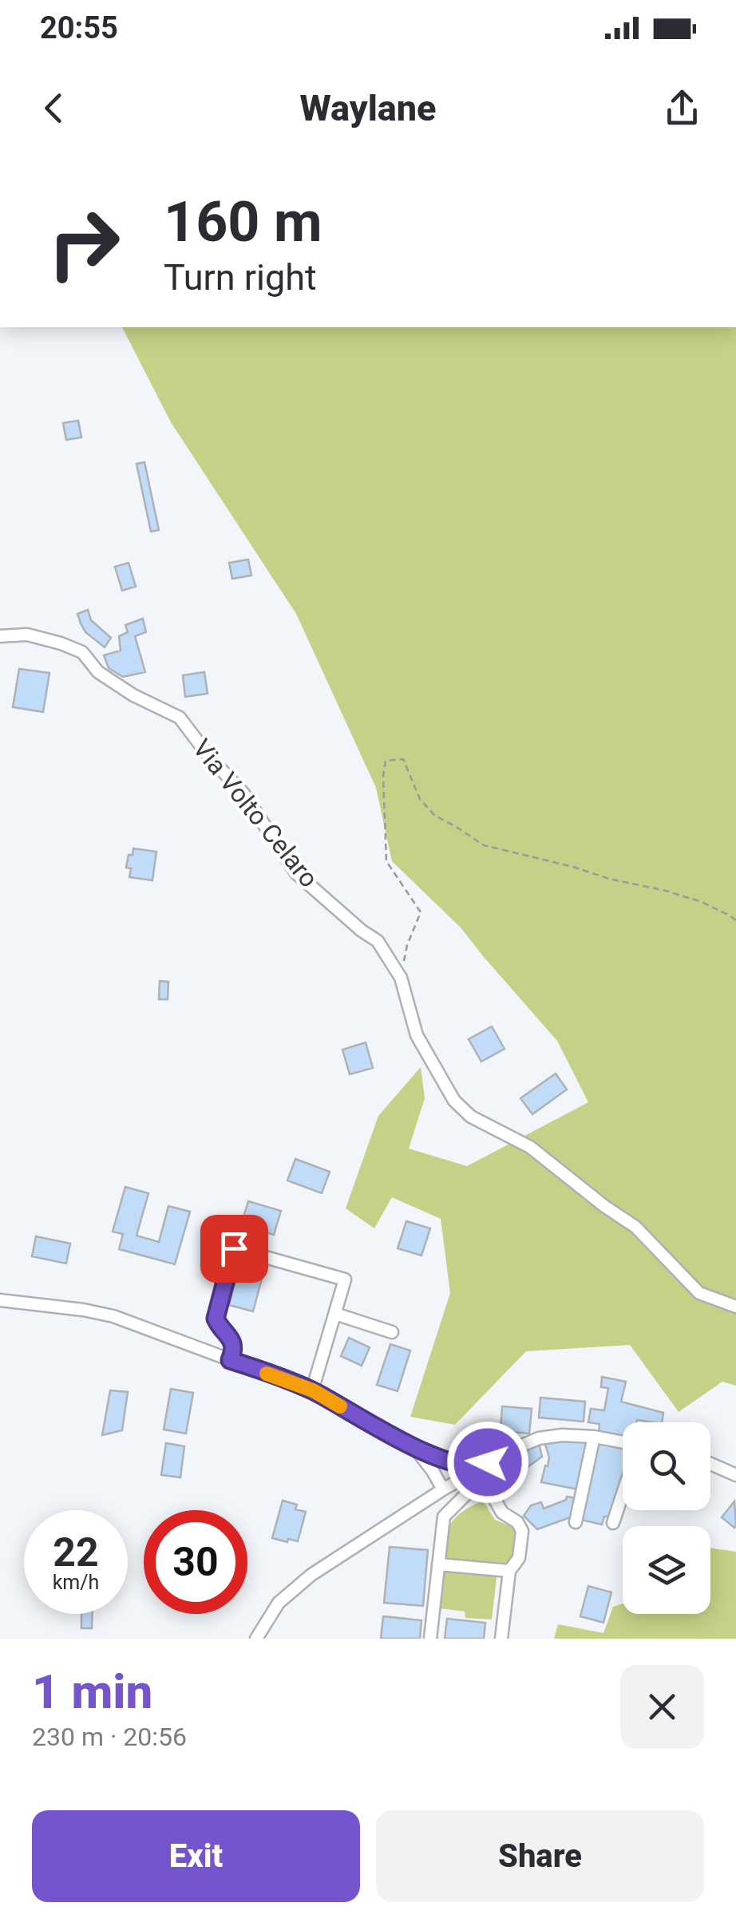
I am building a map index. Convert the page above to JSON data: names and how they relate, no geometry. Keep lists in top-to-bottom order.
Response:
{
  "streets": {
    "street": ["Via Volto Celaro"]
  },
  "page": {
    "status": "20:55",
    "header": "Waylane",
    "turn": ["160 m", "Turn right"],
    "speed": "22 km/h",
    "limit": "30",
    "heading": ["1 min", "230 m · 20:56"],
    "buttons": ["Exit", "Share"]
  }
}
